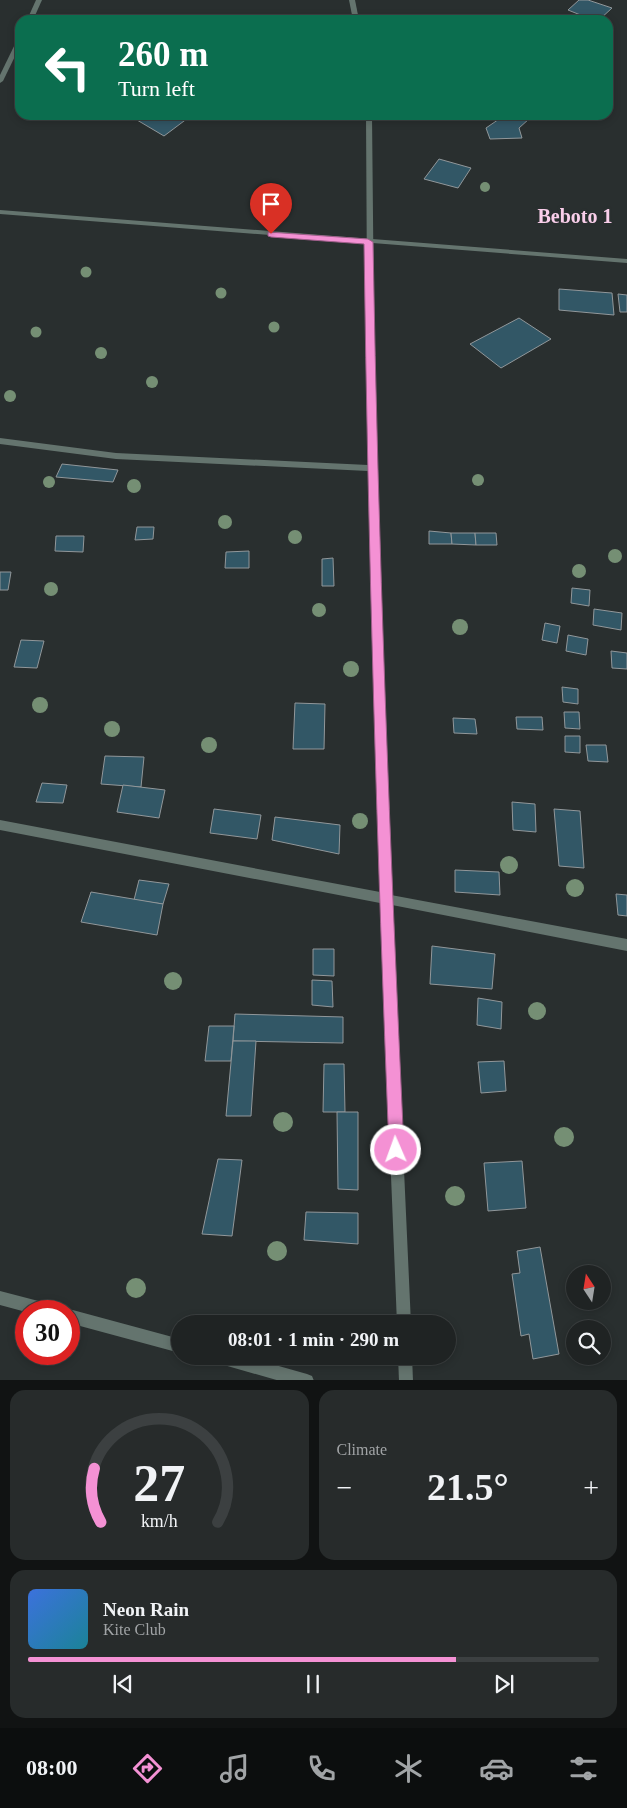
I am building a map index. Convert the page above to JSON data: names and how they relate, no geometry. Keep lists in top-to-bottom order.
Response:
{
  "districts": ["Beboto 1"],
  "north": "top",
  "page": {
    "turn": ["260 m", "Turn left"],
    "limit": "30",
    "trip": "08:01 · 1 min · 290 m",
    "tile": "Climate",
    "heat": ["−", "21.5°", "+"],
    "song": ["Neon Rain", "Kite Club"],
    "tabs": "08:00",
    "gauge": ["27", "km/h"]
  }
}
